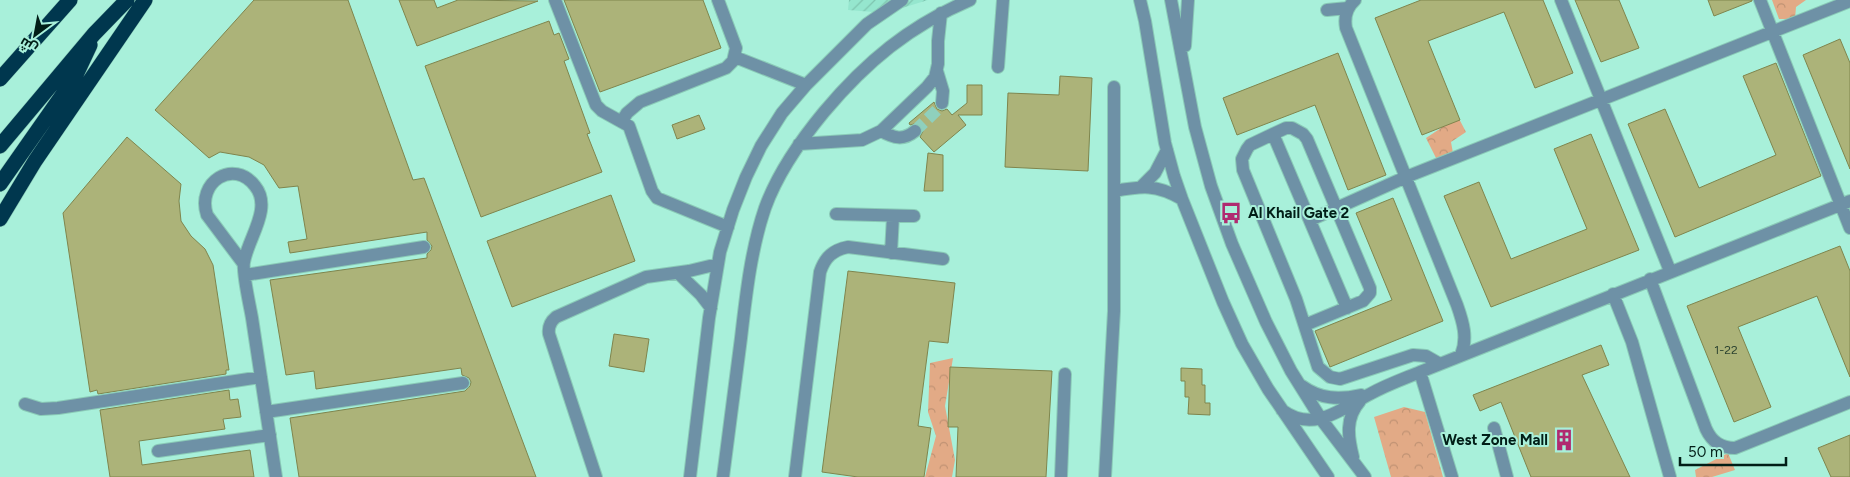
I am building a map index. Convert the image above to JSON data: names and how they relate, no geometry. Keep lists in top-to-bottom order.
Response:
{
  "places": {
    "bus stop": ["Al Khail Gate 2"],
    "building": ["West Zone Mall"]
  },
  "house_numbers": ["1-22"],
  "scale_bar": "50 m",
  "north": "bottom left"
}
